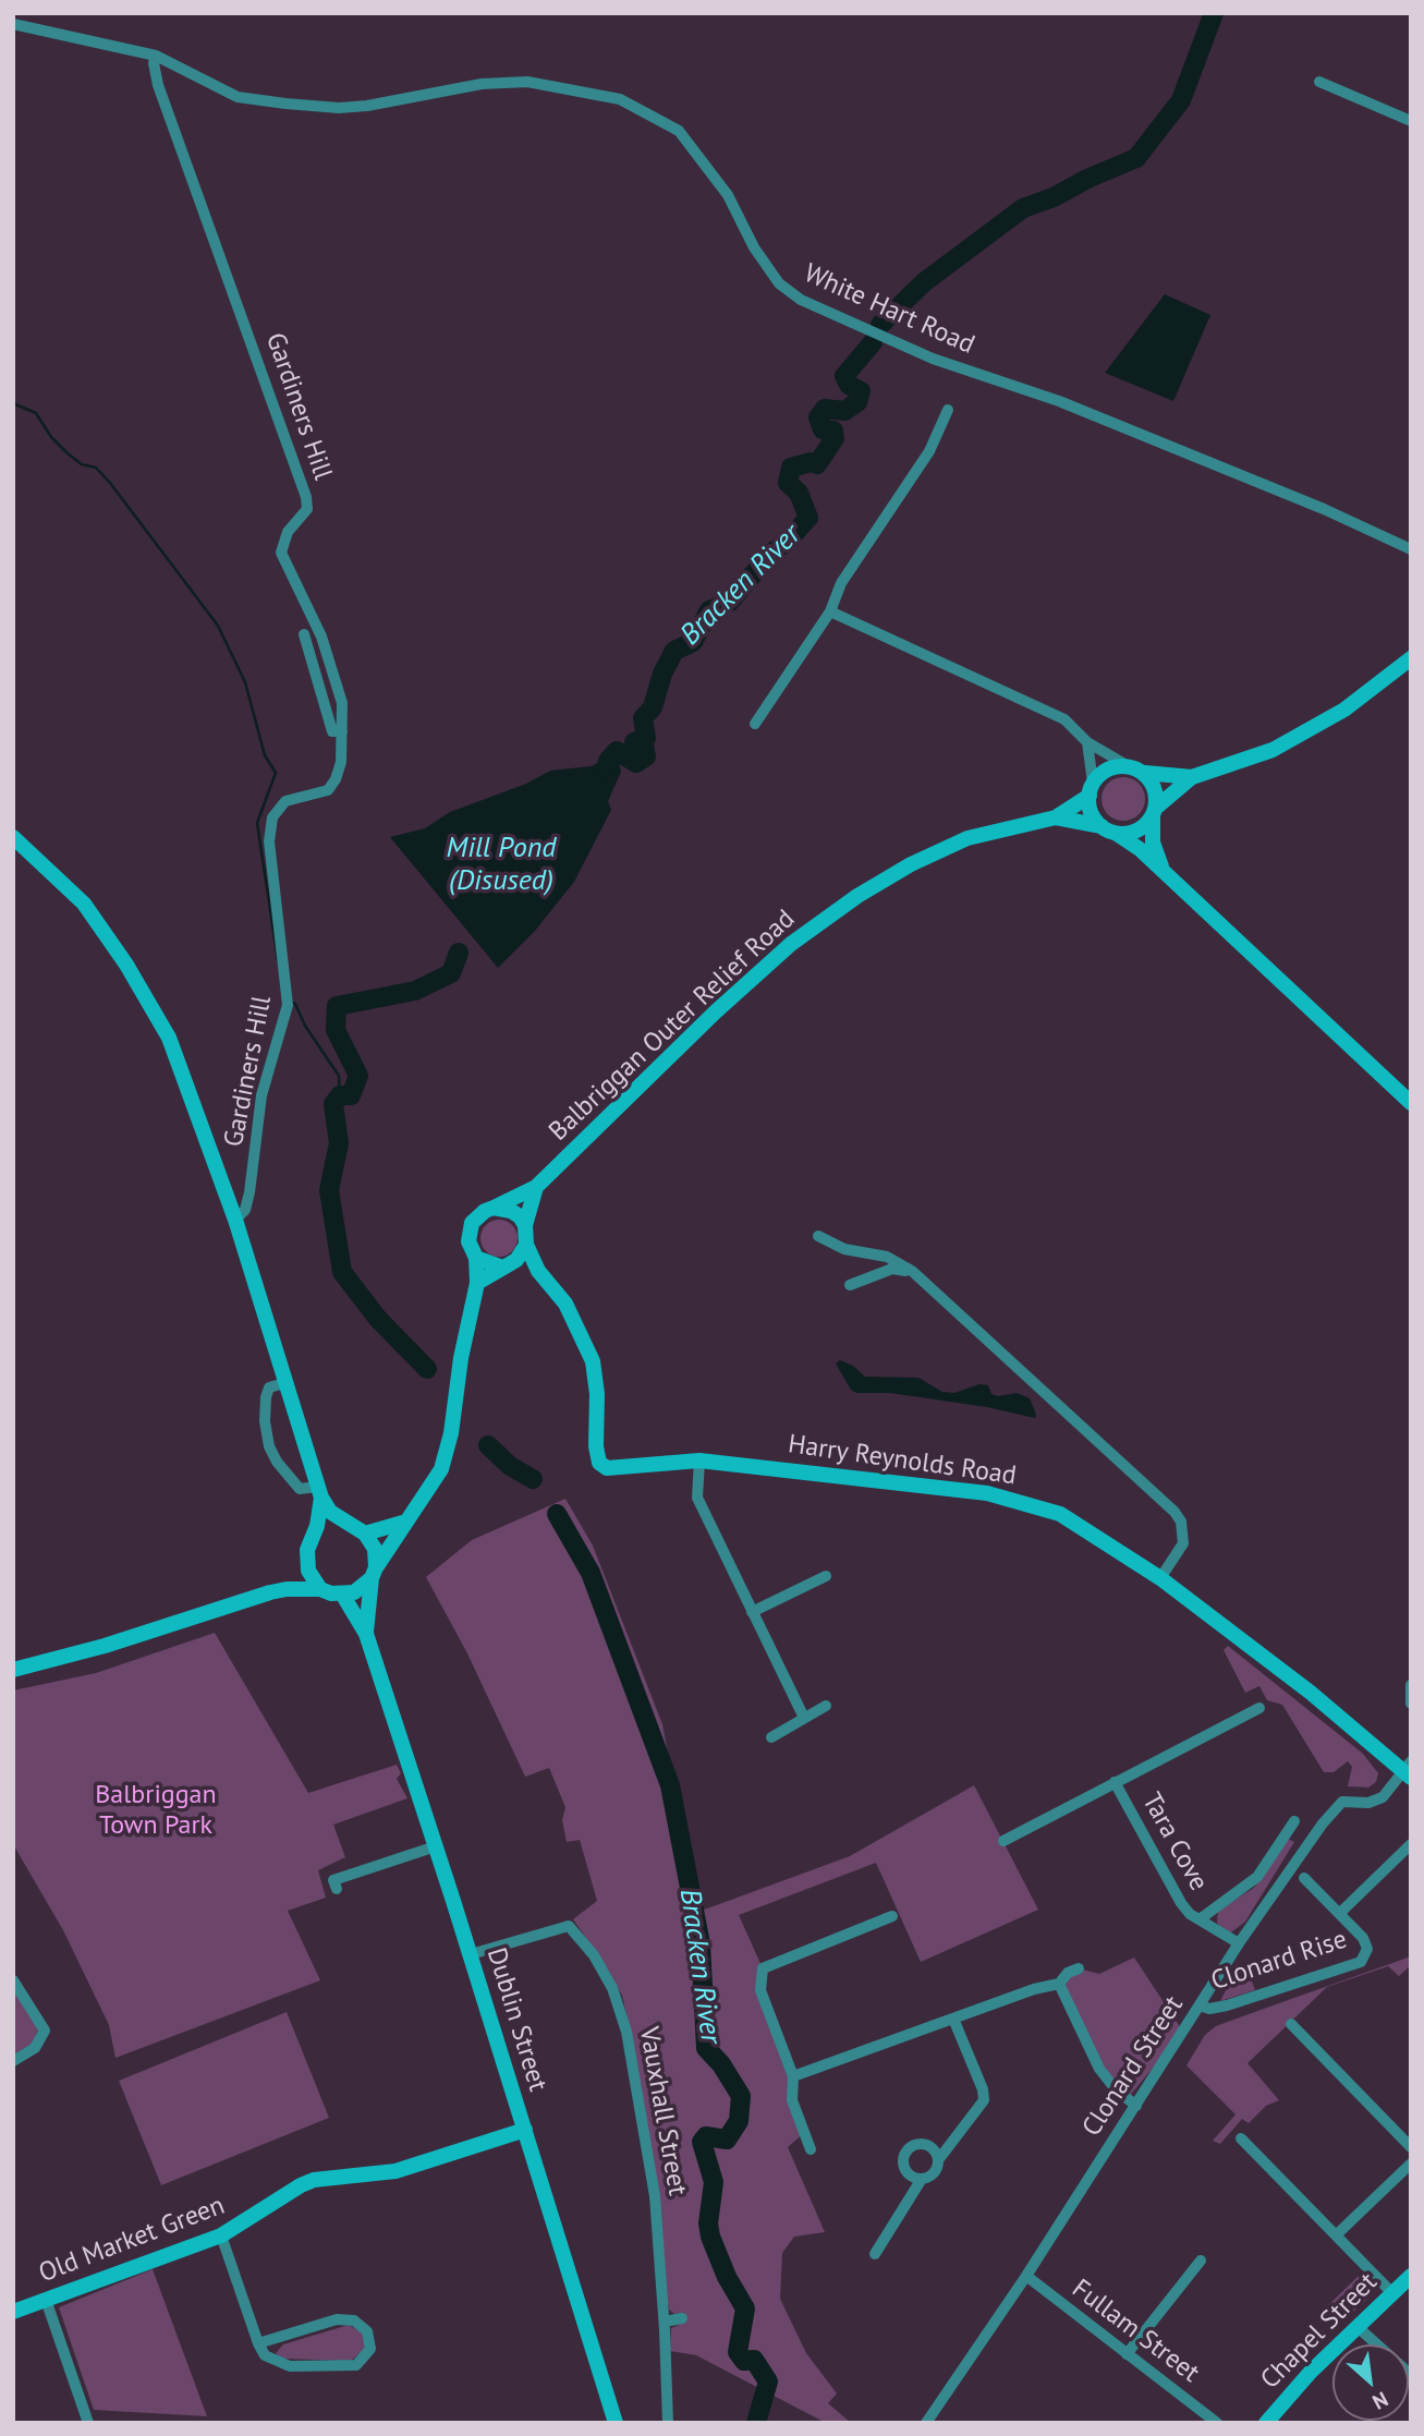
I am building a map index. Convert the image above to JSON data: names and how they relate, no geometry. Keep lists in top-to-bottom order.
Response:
{
  "streets": {
    "street": [
      "White Hart Road",
      "Gardiners Hill",
      "Balbriggan Outer Relief Road",
      "Harry Reynolds Road",
      "Tara Cove",
      "Clonard Rise",
      "Dublin Street",
      "Clonard Street",
      "Vauxhall Street",
      "Old Market Green",
      "Fullam Street",
      "Chapel Street"
    ]
  },
  "crossings": [
    ["White Hart Road", "Gardiners Hill"],
    ["Balbriggan Outer Relief Road", "Harry Reynolds Road"],
    ["Harry Reynolds Road", "Clonard Street"],
    ["Tara Cove", "Clonard Street"],
    ["Clonard Rise", "Clonard Street"],
    ["Dublin Street", "Vauxhall Street"],
    ["Dublin Street", "Old Market Green"],
    ["Clonard Street", "Fullam Street"]
  ],
  "water": ["Bracken River", "Mill Pond (Disused)"],
  "parks": ["Balbriggan Town Park"],
  "north": "bottom right"
}
